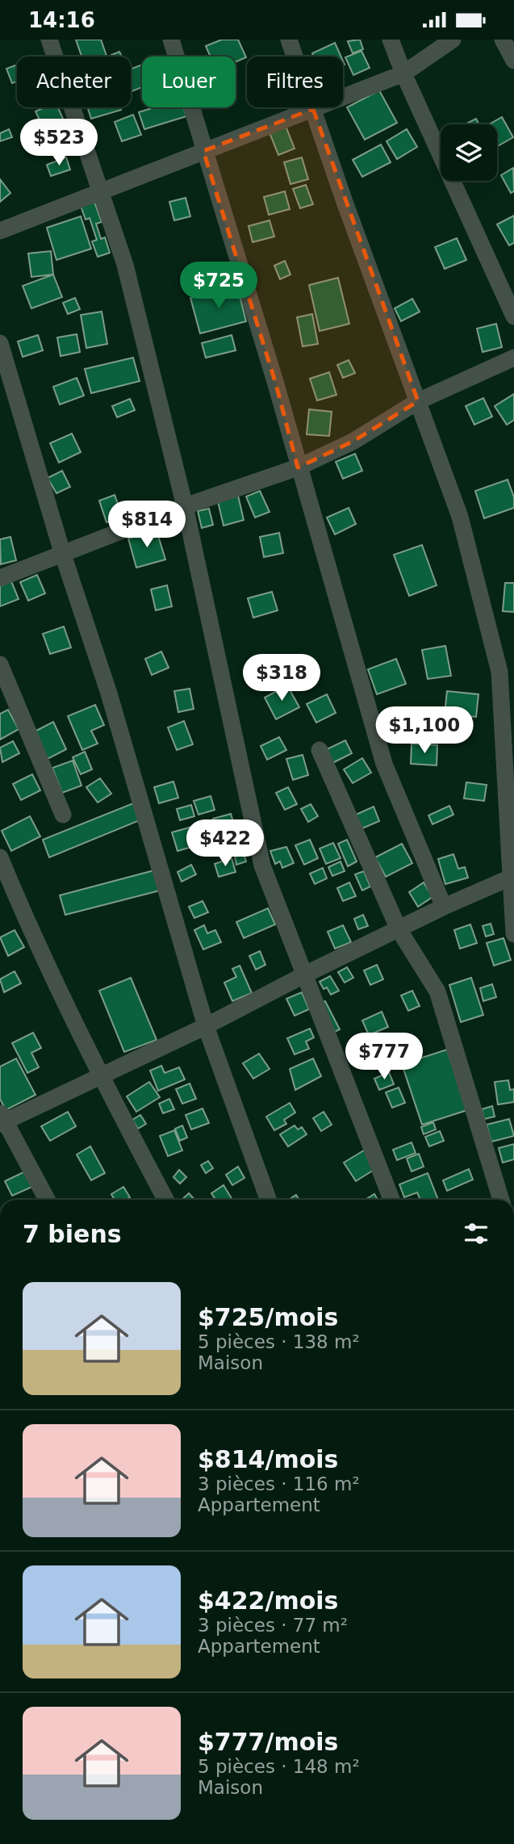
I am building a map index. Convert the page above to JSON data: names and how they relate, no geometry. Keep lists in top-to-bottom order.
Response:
{
  "page": {
    "status": "14:16",
    "chip": ["Acheter", "Louer", "Filtres"],
    "price": [
      "$523",
      "$725",
      "$814",
      "$318",
      "$1,100",
      "$422",
      "$777"
    ],
    "heading": "7 biens",
    "list": [
      {
        "name": "$725/mois",
        "note": "5 pièces · 138 m² · Maison"
      },
      {
        "name": "$814/mois",
        "note": "3 pièces · 116 m² · Appartement"
      },
      {
        "name": "$422/mois",
        "note": "3 pièces · 77 m² · Appartement"
      },
      {
        "name": "$777/mois",
        "note": "5 pièces · 148 m² · Maison"
      }
    ]
  }
}
